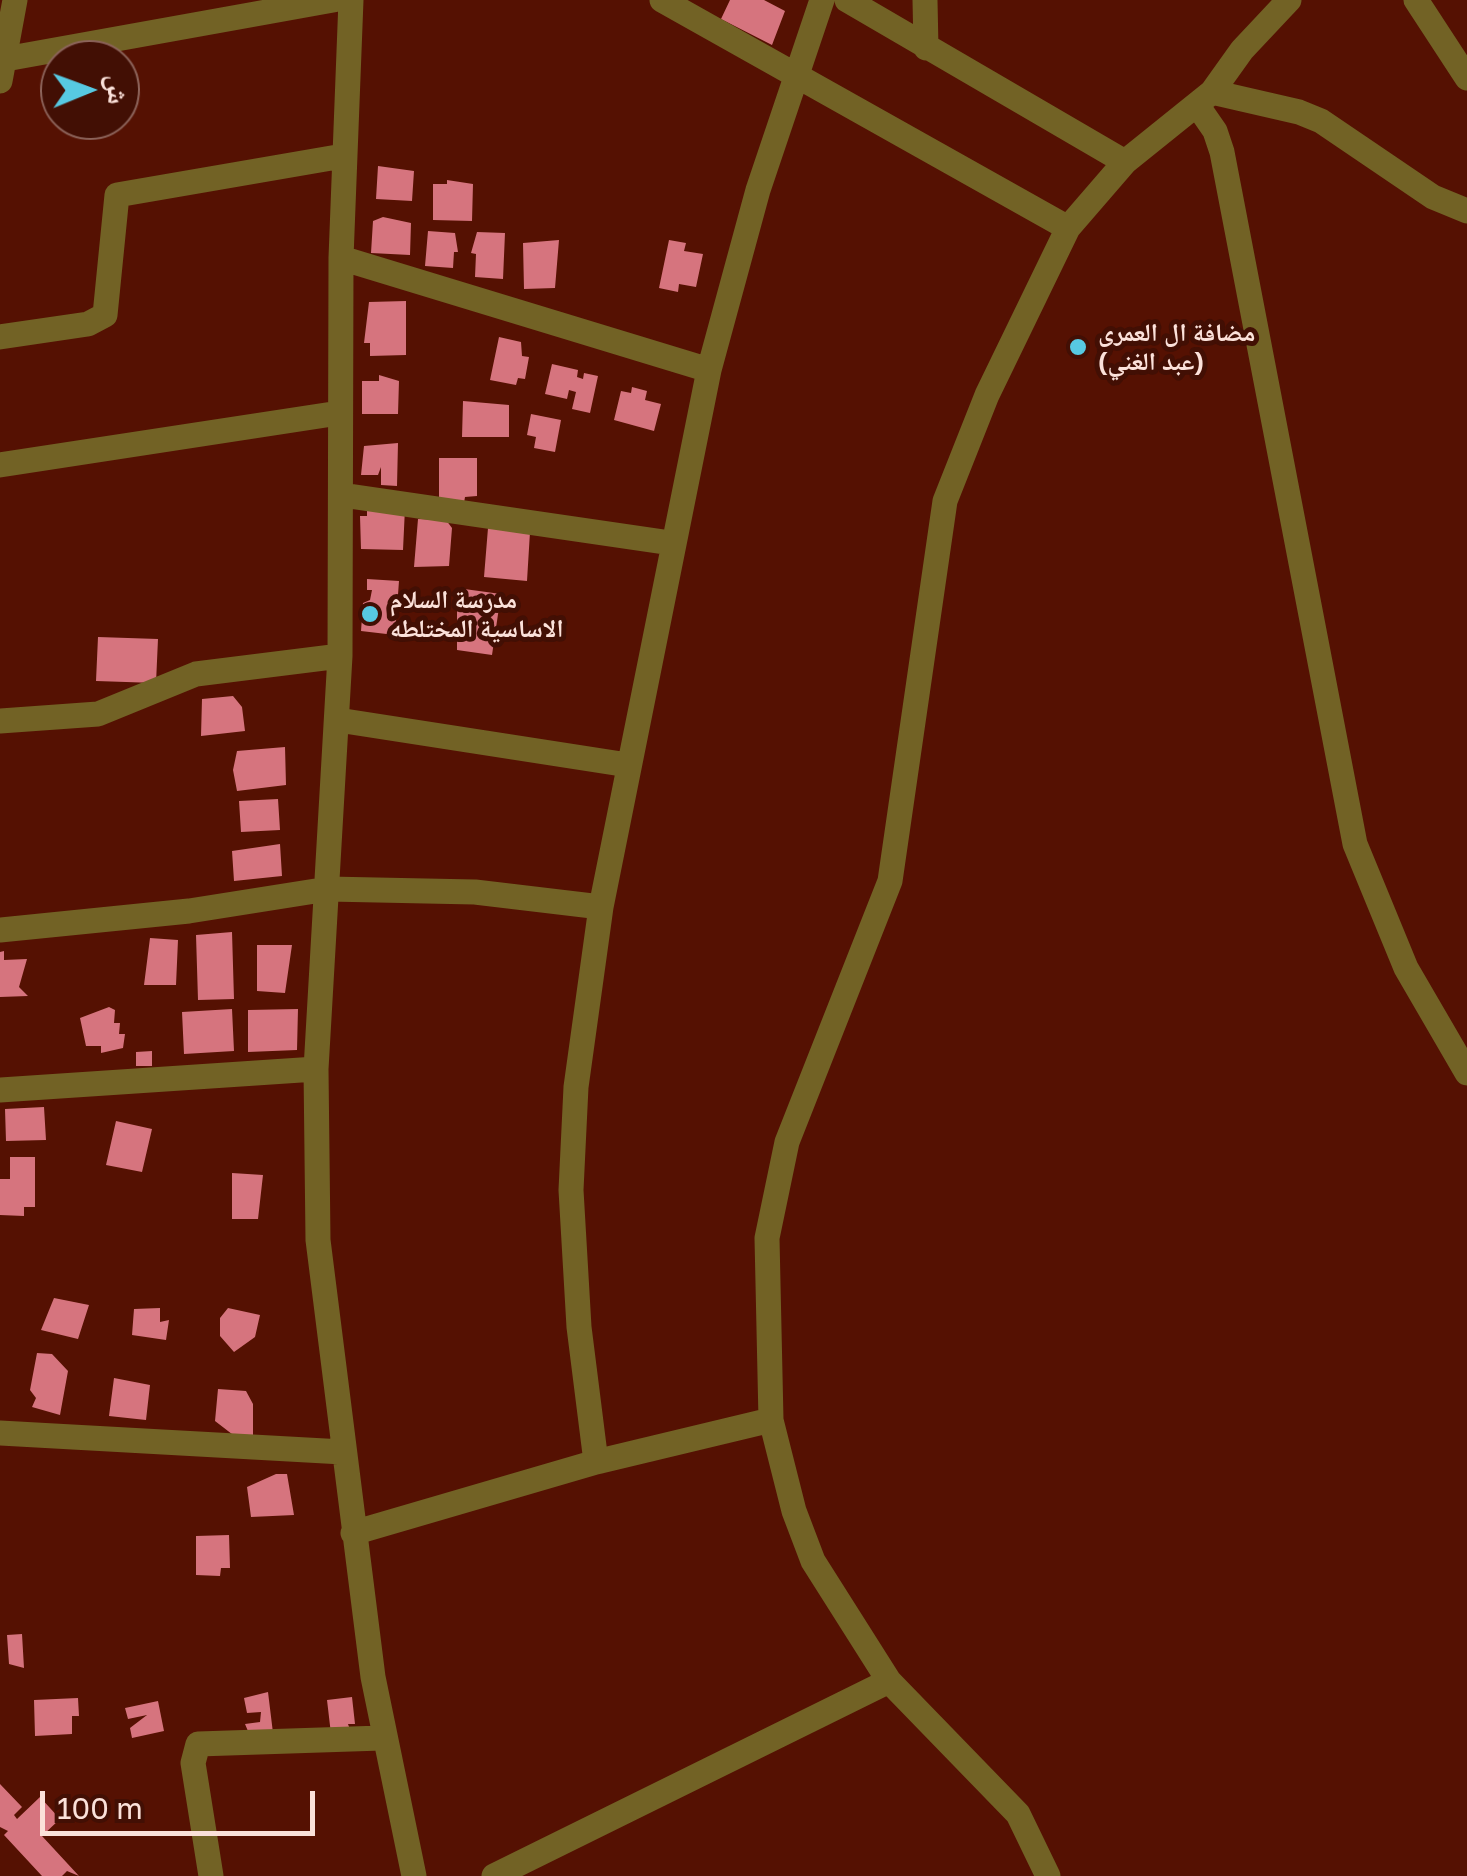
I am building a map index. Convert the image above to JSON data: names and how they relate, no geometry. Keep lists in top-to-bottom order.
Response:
{
  "places": ["مضافة ال العمري (عبد الغني)", "مدرسة السلام الاساسية المختلطه"],
  "scale_bar": "100 m",
  "north": "right"
}
